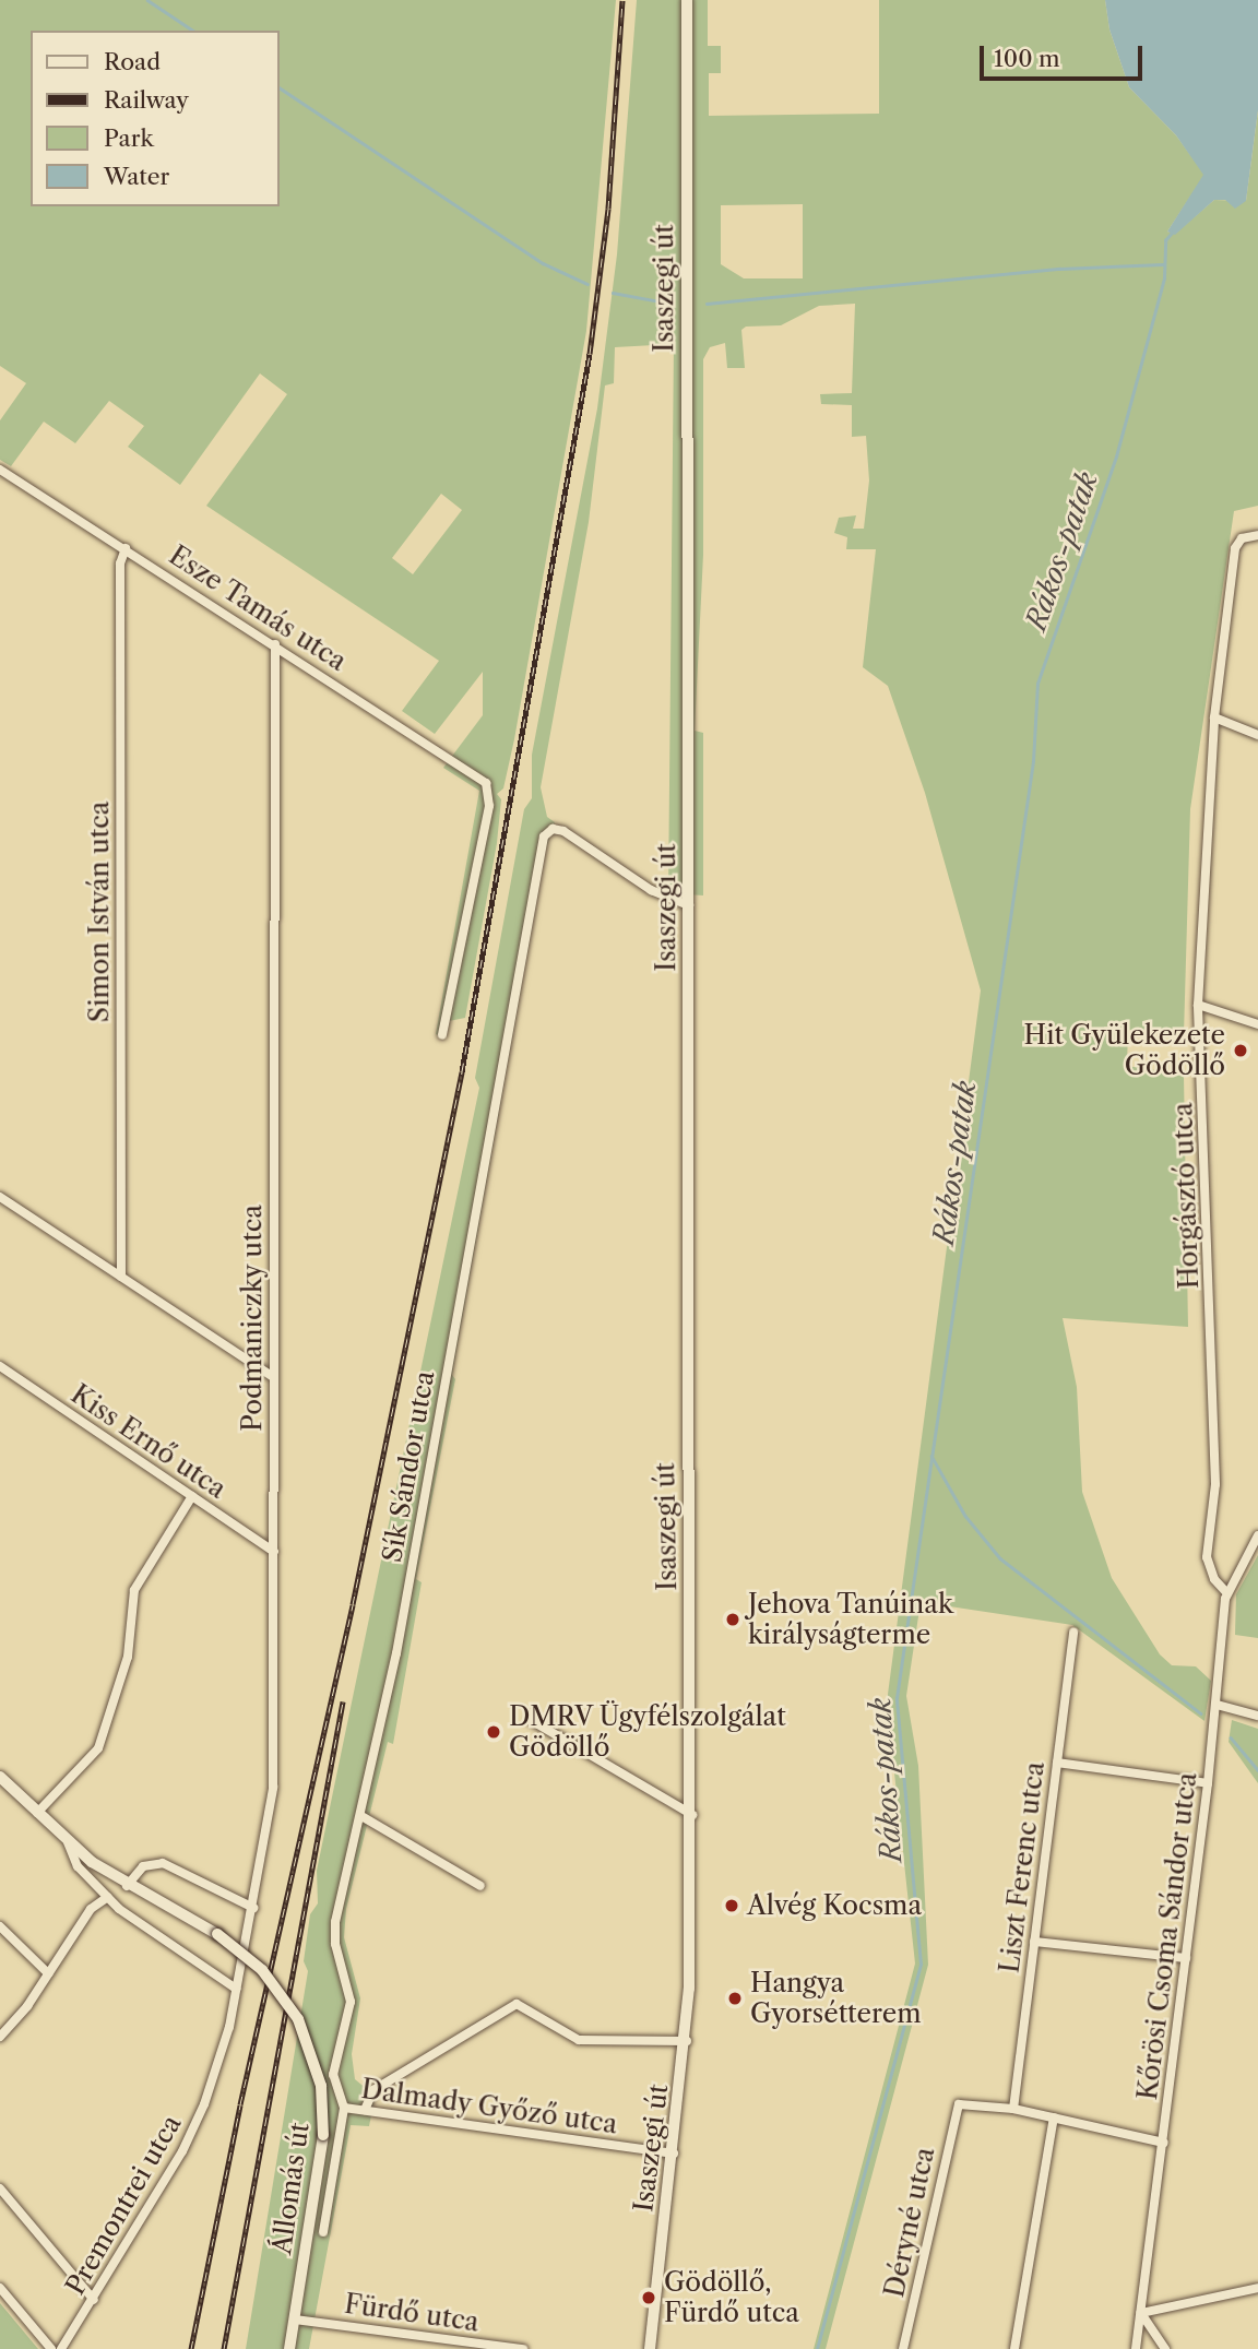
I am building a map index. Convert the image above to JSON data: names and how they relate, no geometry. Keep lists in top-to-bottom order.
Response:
{
  "streets": {
    "main road": ["Isaszegi út", "Állomás út"],
    "street": [
      "Esze Tamás utca",
      "Simon István utca",
      "Horgásztó utca",
      "Podmaniczky utca",
      "Kiss Ernő utca",
      "Sík Sándor utca",
      "Liszt Ferenc utca",
      "Kőrösi Csoma Sándor utca",
      "Dalmady Győző utca",
      "Premontrei utca",
      "Déryné utca",
      "Fürdő utca"
    ]
  },
  "crossings": [
    ["Isaszegi út", "Sík Sándor utca"],
    ["Isaszegi út", "Dalmady Győző utca"],
    ["Esze Tamás utca", "Simon István utca"],
    ["Esze Tamás utca", "Podmaniczky utca"],
    ["Horgásztó utca", "Kőrösi Csoma Sándor utca"],
    ["Podmaniczky utca", "Kiss Ernő utca"],
    ["Podmaniczky utca", "Premontrei utca"],
    ["Sík Sándor utca", "Dalmady Győző utca"],
    ["Sík Sándor utca", "Állomás út"],
    ["Liszt Ferenc utca", "Déryné utca"],
    ["Dalmady Győző utca", "Állomás út"],
    ["Állomás út", "Fürdő utca"]
  ],
  "water": ["Rákos-patak"],
  "places": [
    "Hit Gyülekezete Gödöllő",
    "Jehova Tanúinak királyságterme",
    "DMRV Ügyfélszolgálat Gödöllő",
    "Alvég Kocsma",
    "Hangya Gyorsétterem",
    "Gödöllő, Fürdő utca"
  ],
  "legend": [
    "Road",
    "Railway",
    "Park",
    "Water"
  ],
  "scale_bar": "100 m"
}
